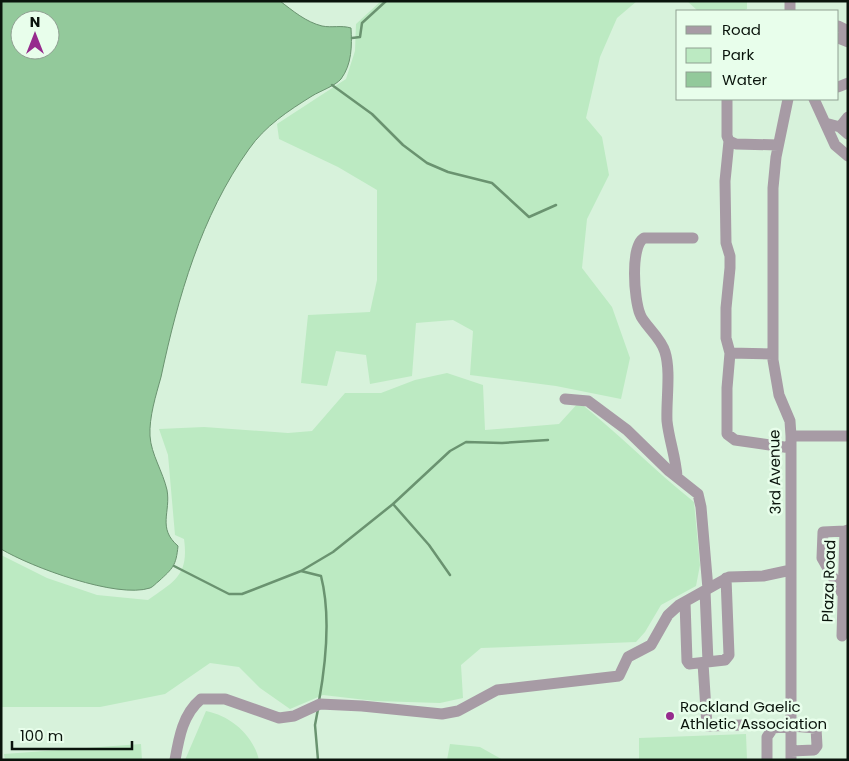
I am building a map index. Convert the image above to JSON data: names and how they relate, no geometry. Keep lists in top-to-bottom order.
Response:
{
  "streets": {
    "street": ["3rd Avenue", "Plaza Road"]
  },
  "places": ["Rockland Gaelic Athletic Association"],
  "legend": ["Road", "Park", "Water"],
  "scale_bar": "100 m",
  "north": "top"
}
